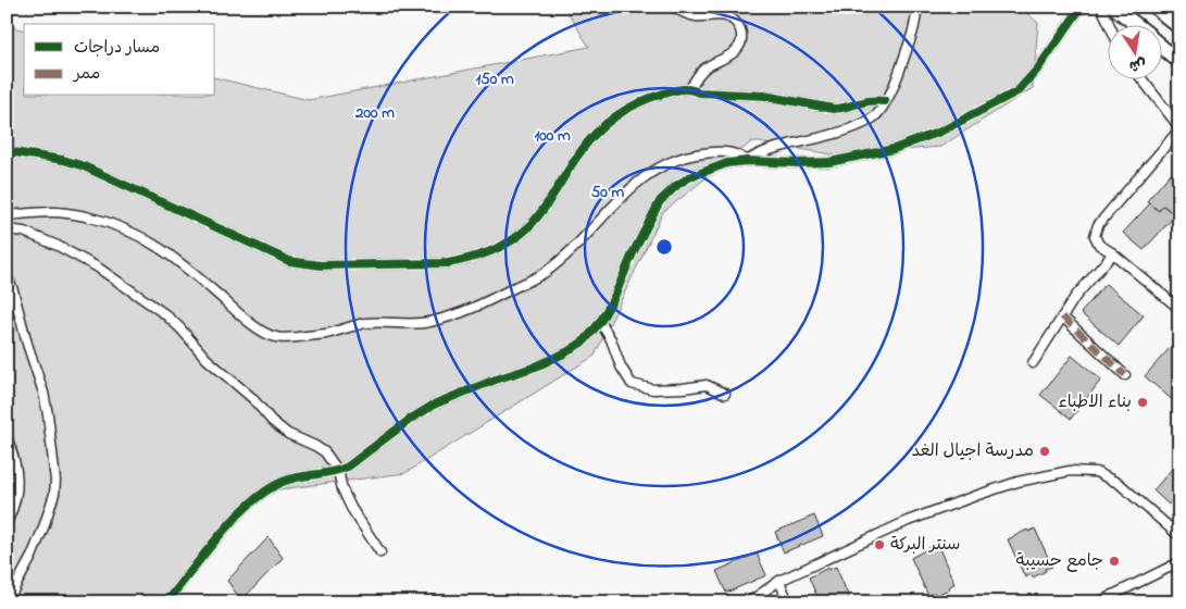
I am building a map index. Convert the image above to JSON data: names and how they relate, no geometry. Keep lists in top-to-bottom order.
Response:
{
  "places": [
    "بناء الاطباء",
    "مدرسة اجيال الغد",
    "سنتر البركة",
    "جامع حسيبة"
  ],
  "legend": ["مسار دراجات", "ممر"],
  "north": "bottom",
  "rings": [
    "150 m",
    "200 m",
    "100 m",
    "50 m"
  ]
}
